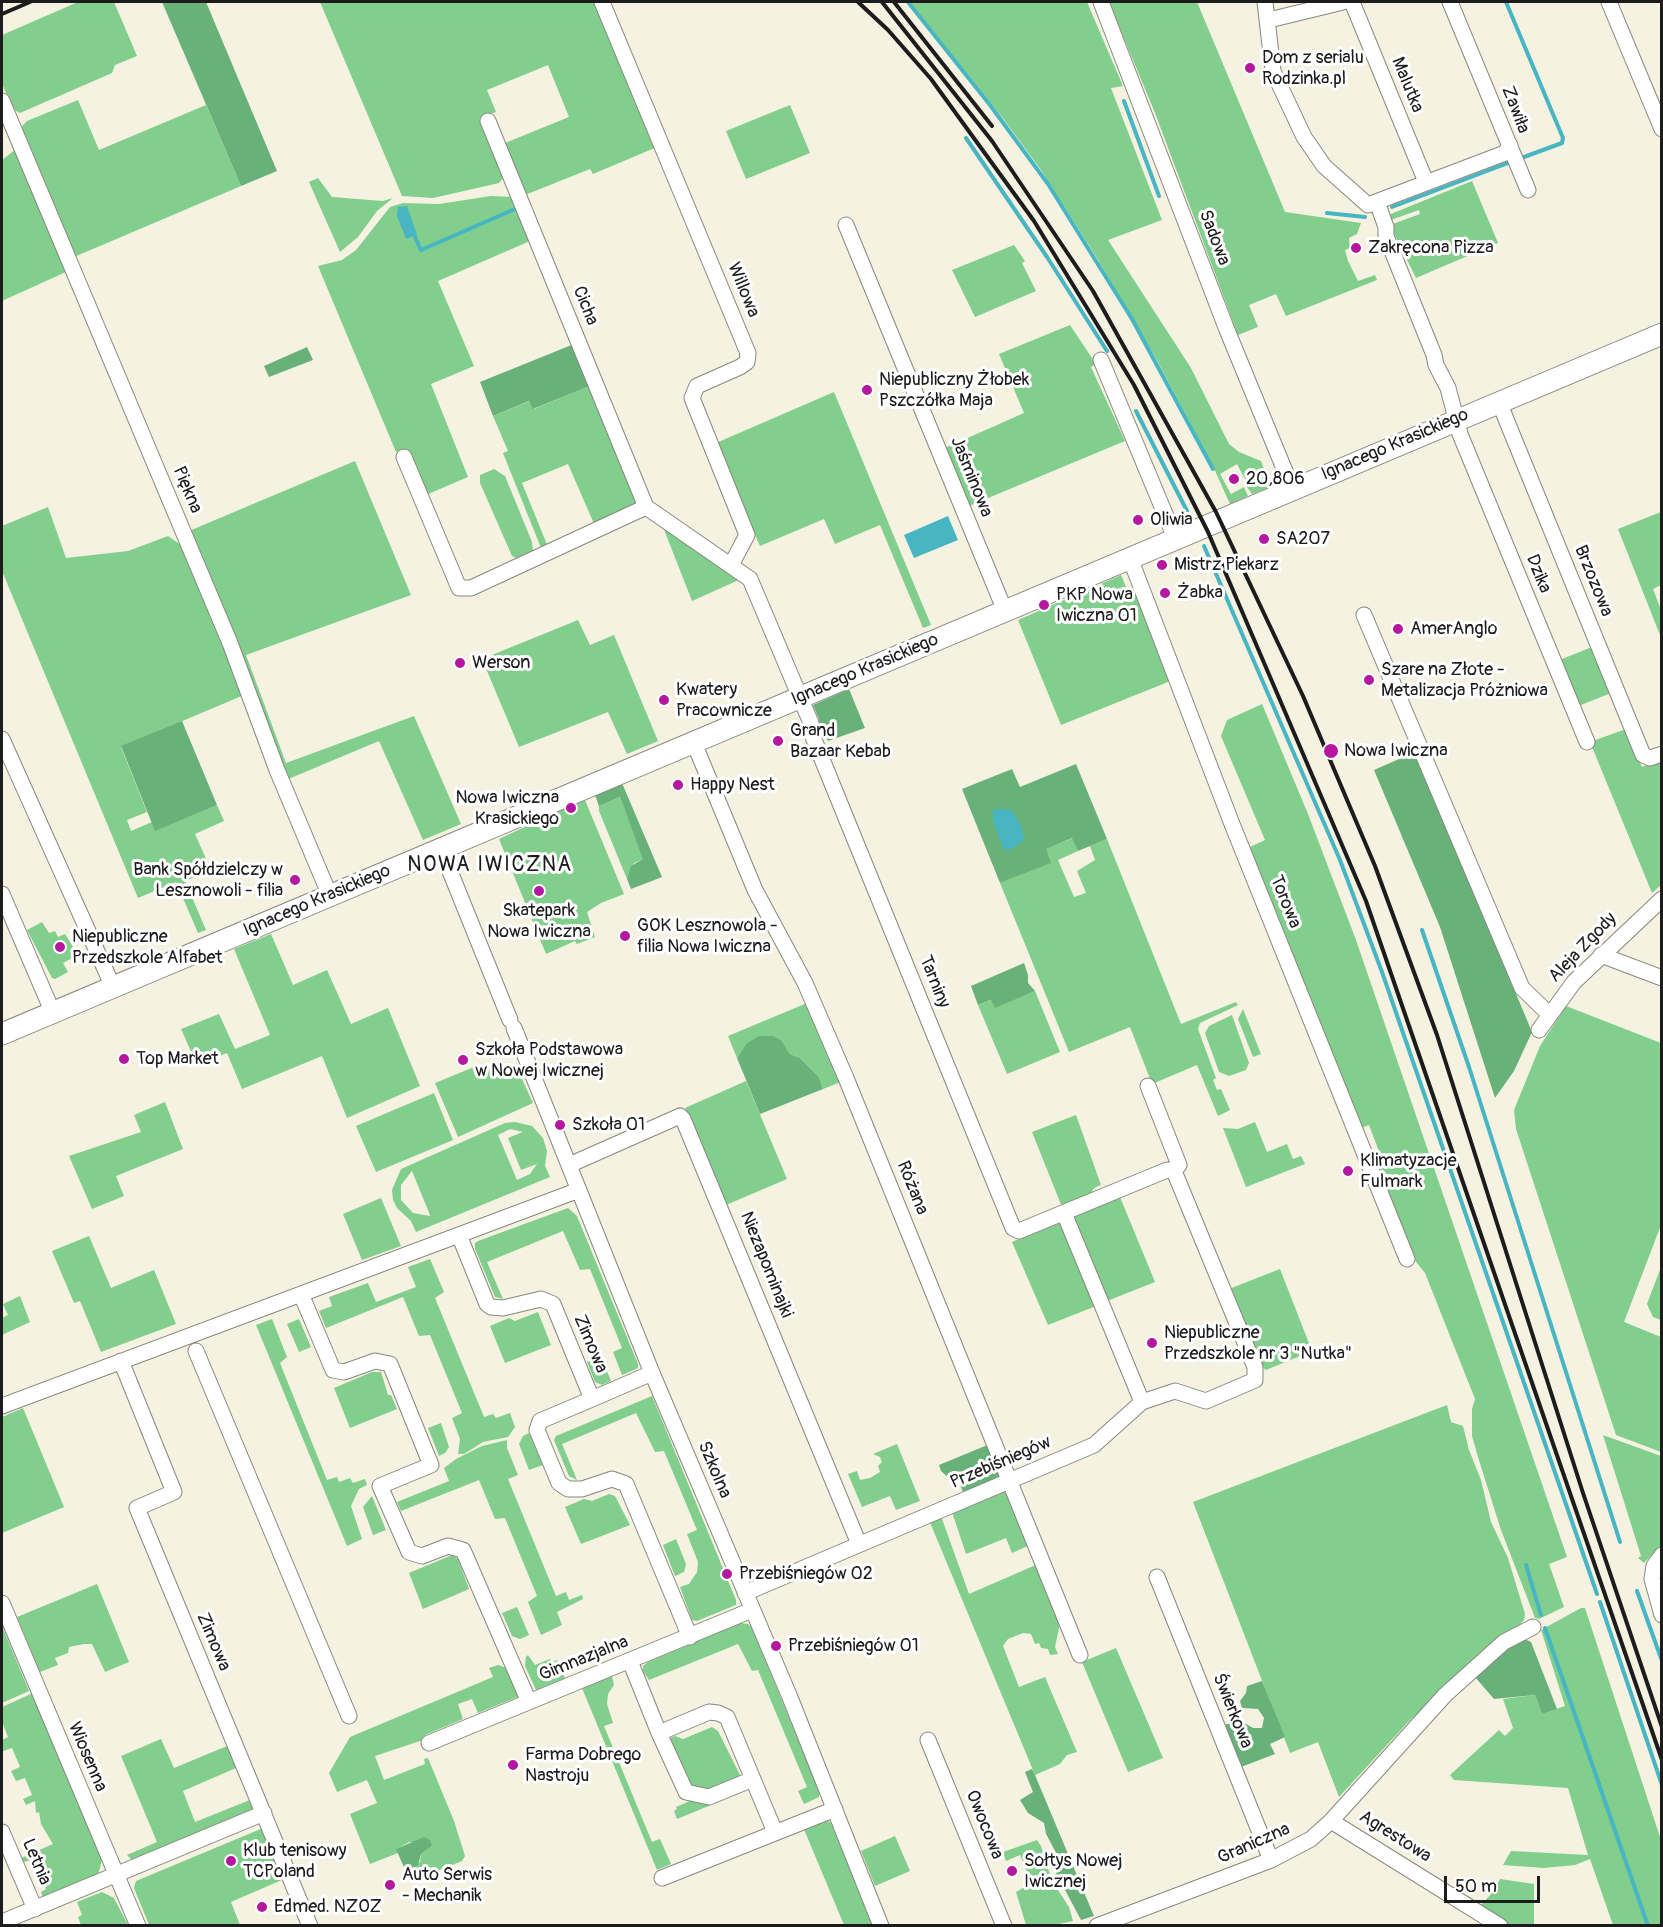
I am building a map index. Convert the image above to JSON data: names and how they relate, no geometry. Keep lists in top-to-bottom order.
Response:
{
  "streets": {
    "street": [
      "Malutka",
      "Zawiła",
      "Sadowa",
      "Willowa",
      "Cicha",
      "Ignacego Krasickiego",
      "Jaśminowa",
      "Piękna",
      "Dzika",
      "Brzozowa",
      "Torowa",
      "Aleja Zgody",
      "Tarniny",
      "Różana",
      "Niezapominajki",
      "Zimowa",
      "Przebiśniegów",
      "Szkolna",
      "Gimnazjalna",
      "Świerkowa",
      "Wiosenna",
      "Owocowa",
      "Agrestowa",
      "Graniczna",
      "Letnia"
    ]
  },
  "crossings": [
    ["Malutka", "Zawiła"],
    ["Zawiła", "Dzika"],
    ["Sadowa", "Ignacego Krasickiego"],
    ["Ignacego Krasickiego", "Jaśminowa"],
    ["Ignacego Krasickiego", "Piękna"],
    ["Ignacego Krasickiego", "Dzika"],
    ["Ignacego Krasickiego", "Brzozowa"],
    ["Ignacego Krasickiego", "Torowa"],
    ["Ignacego Krasickiego", "Tarniny"],
    ["Ignacego Krasickiego", "Różana"],
    ["Ignacego Krasickiego", "Szkolna"],
    ["Tarniny", "Przebiśniegów"],
    ["Różana", "Przebiśniegów"],
    ["Niezapominajki", "Przebiśniegów"],
    ["Niezapominajki", "Szkolna"],
    ["Zimowa", "Gimnazjalna"],
    ["Przebiśniegów", "Szkolna"],
    ["Szkolna", "Gimnazjalna"],
    ["Świerkowa", "Graniczna"],
    ["Agrestowa", "Graniczna"]
  ],
  "districts": ["NOWA IWICZNA"],
  "places": [
    "Dom z serialu Rodzinka.pl",
    "Zakręcona Pizza",
    "Niepubliczny Żłobek Pszczółka Maja",
    "20,806",
    "Oliwia",
    "SA207",
    "Mistrz Piekarz",
    "Żabka",
    "PKP Nowa Iwiczna 01",
    "AmerAnglo",
    "Werson",
    "Szare na Złote - Metalizacja Próżniowa",
    "Kwatery Pracownicze",
    "Grand Bazaar Kebab",
    "Nowa Iwiczna",
    "Happy Nest",
    "Nowa Iwiczna Krasickiego",
    "Bank Spółdzielczy w Lesznowoli - filia",
    "Skatepark Nowa Iwiczna",
    "GOK Lesznowola - filia Nowa Iwiczna",
    "Niepubliczne Przedszkole Alfabet",
    "Top Market",
    "Szkoła Podstawowa w Nowej Iwicznej",
    "Szkoła 01",
    "Klimatyzacje Fulmark",
    "Niepubliczne Przedszkole nr 3 \"Nutka\"",
    "Przebiśniegów 02",
    "Przebiśniegów 01",
    "Farma Dobrego Nastroju",
    "Klub tenisowy TCPoland",
    "Sołtys Nowej Iwicznej",
    "Auto Serwis - Mechanik",
    "Edmed. NZOZ"
  ],
  "scale_bar": "50 m"
}
